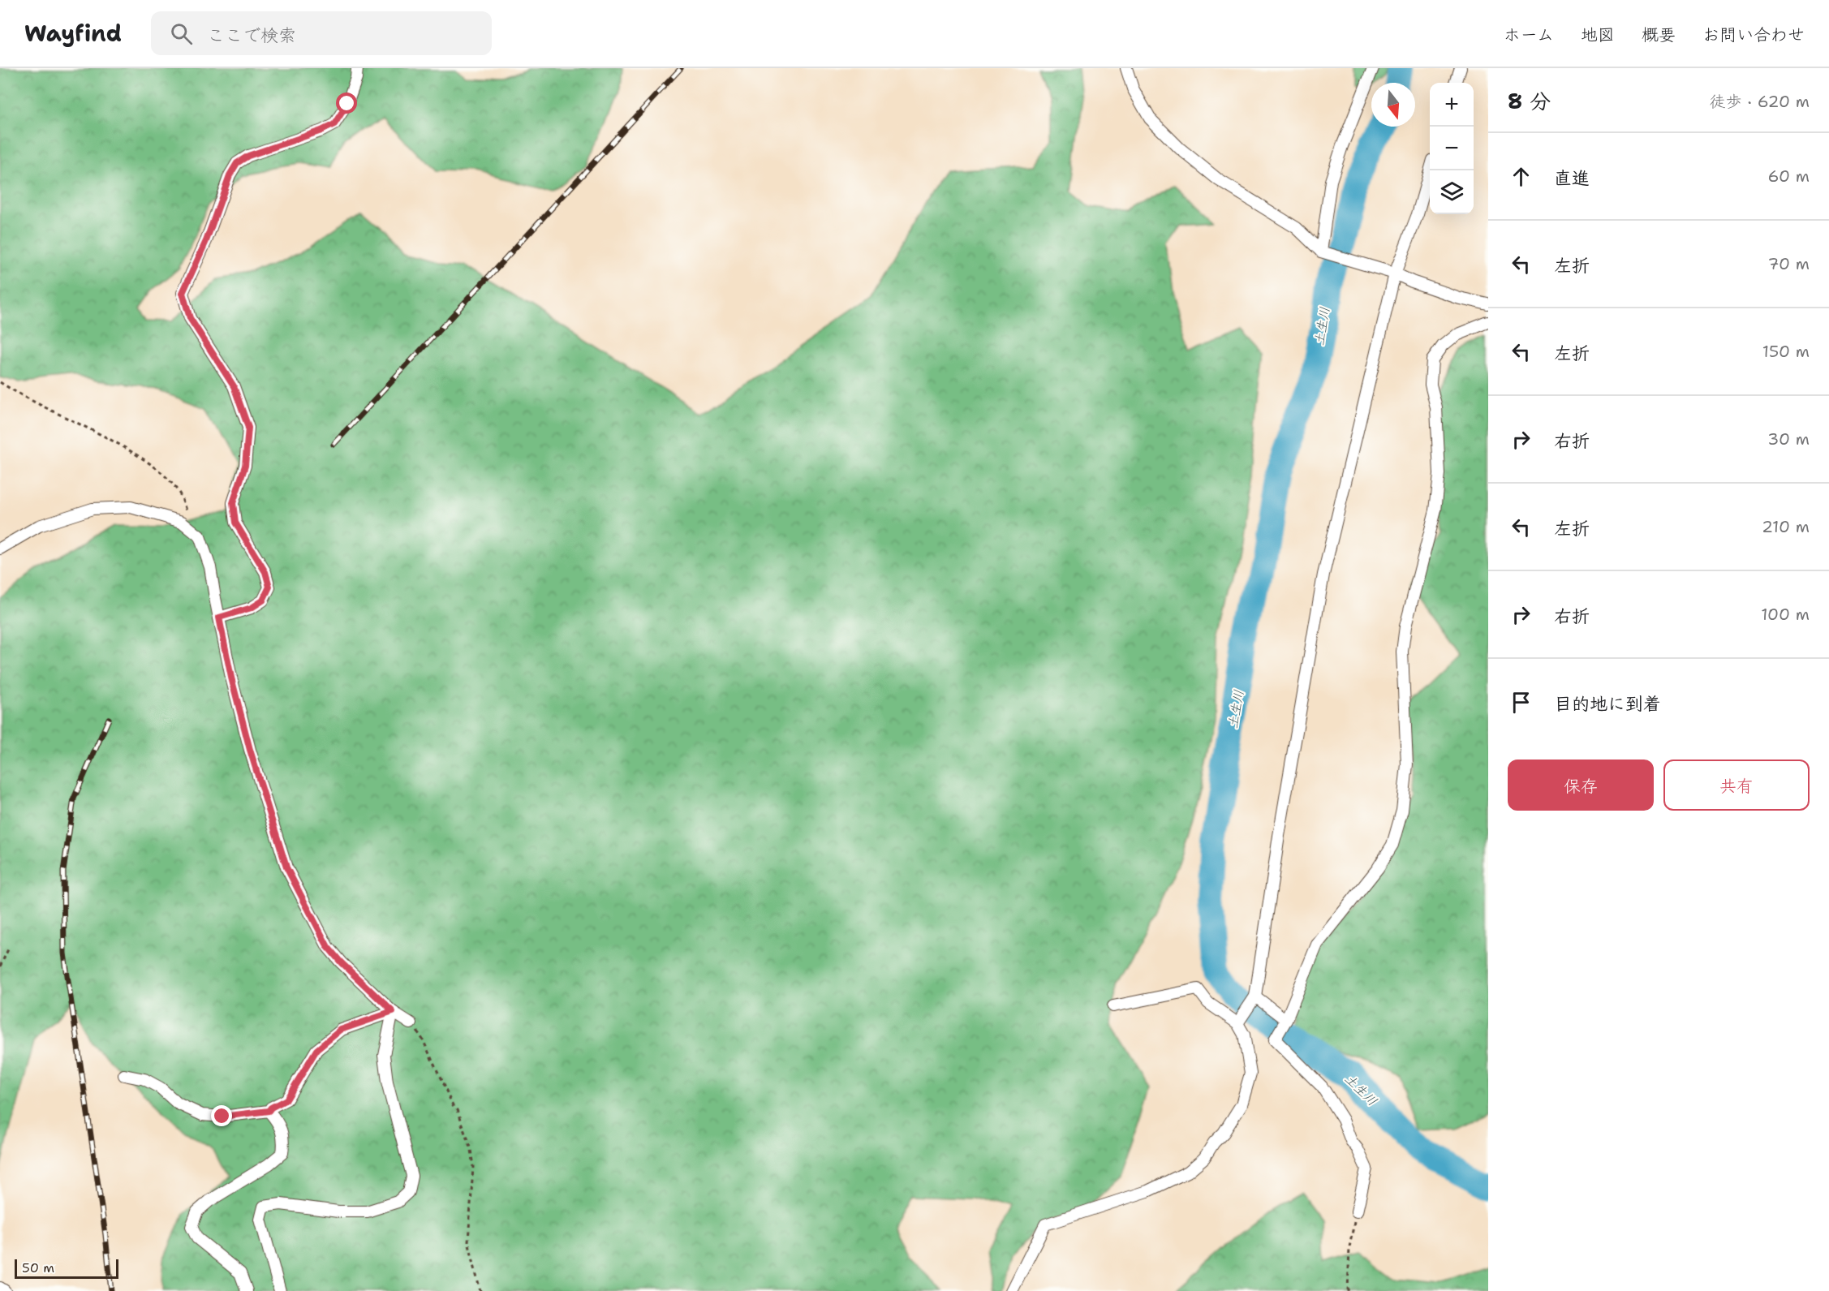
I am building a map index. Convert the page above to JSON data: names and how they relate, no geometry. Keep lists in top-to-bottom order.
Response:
{
  "water": ["土生川"],
  "scale_bar": "50 m",
  "north": "bottom",
  "page": {
    "header": "Wayfind",
    "search": "ここで検索",
    "nav": [
      "ホーム",
      "地図",
      "概要",
      "お問い合わせ"
    ],
    "heading": ["8 分", "徒歩 · 620 m"],
    "map_buttons": ["+", "−"],
    "list": [
      ["直進", "60 m"],
      ["左折", "70 m"],
      ["左折", "150 m"],
      ["右折", "30 m"],
      ["左折", "210 m"],
      ["右折", "100 m"],
      "目的地に到着"
    ],
    "buttons": ["保存", "共有"],
    "scale": "50 m"
  }
}
